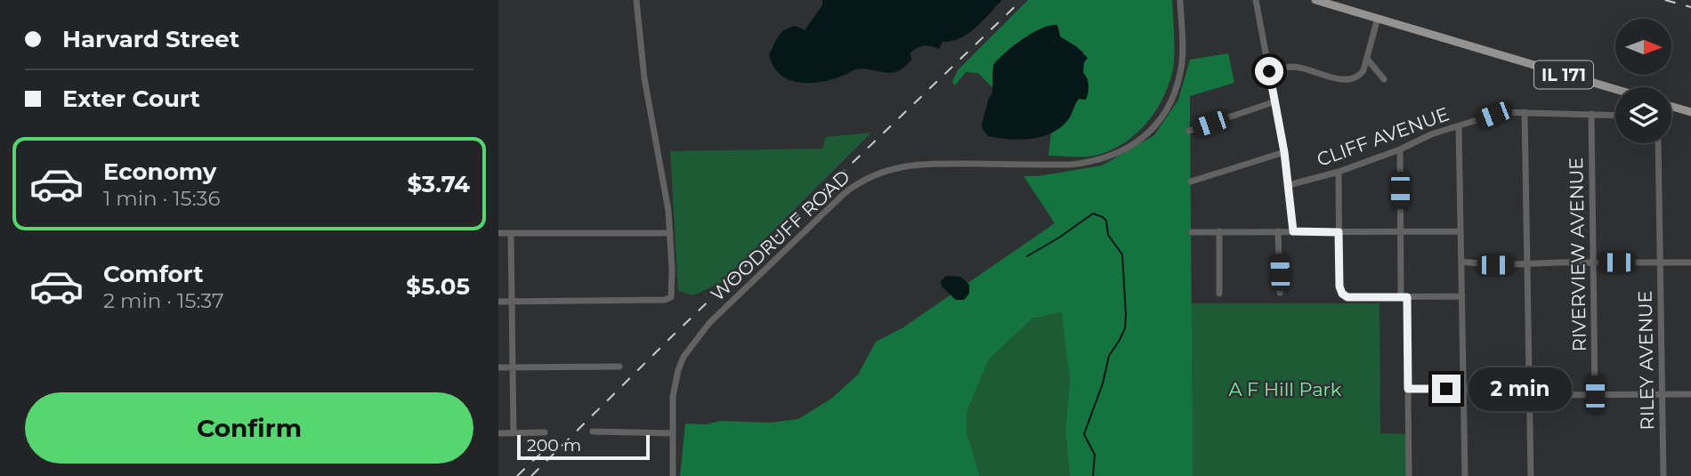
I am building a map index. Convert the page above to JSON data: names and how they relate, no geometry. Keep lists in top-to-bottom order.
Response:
{
  "streets": {
    "main road": ["IL 171"],
    "street": [
      "CLIFF AVENUE",
      "WOODRUFF ROAD",
      "RIVERVIEW AVENUE",
      "RILEY AVENUE"
    ]
  },
  "crossings": [
    ["CLIFF AVENUE", "RIVERVIEW AVENUE"]
  ],
  "parks": ["A F Hill Park"],
  "scale_bar": "200 m",
  "north": "right",
  "page": {
    "banner": ["Harvard Street", "Exter Court"],
    "list": [
      {
        "name": "Economy",
        "note": "1 min · 15:36",
        "value": "$3.74"
      },
      {
        "name": "Comfort",
        "note": "2 min · 15:37",
        "value": "$5.05"
      }
    ],
    "bubble": "2 min",
    "buttons": "Confirm",
    "scale": "200 m"
  }
}
